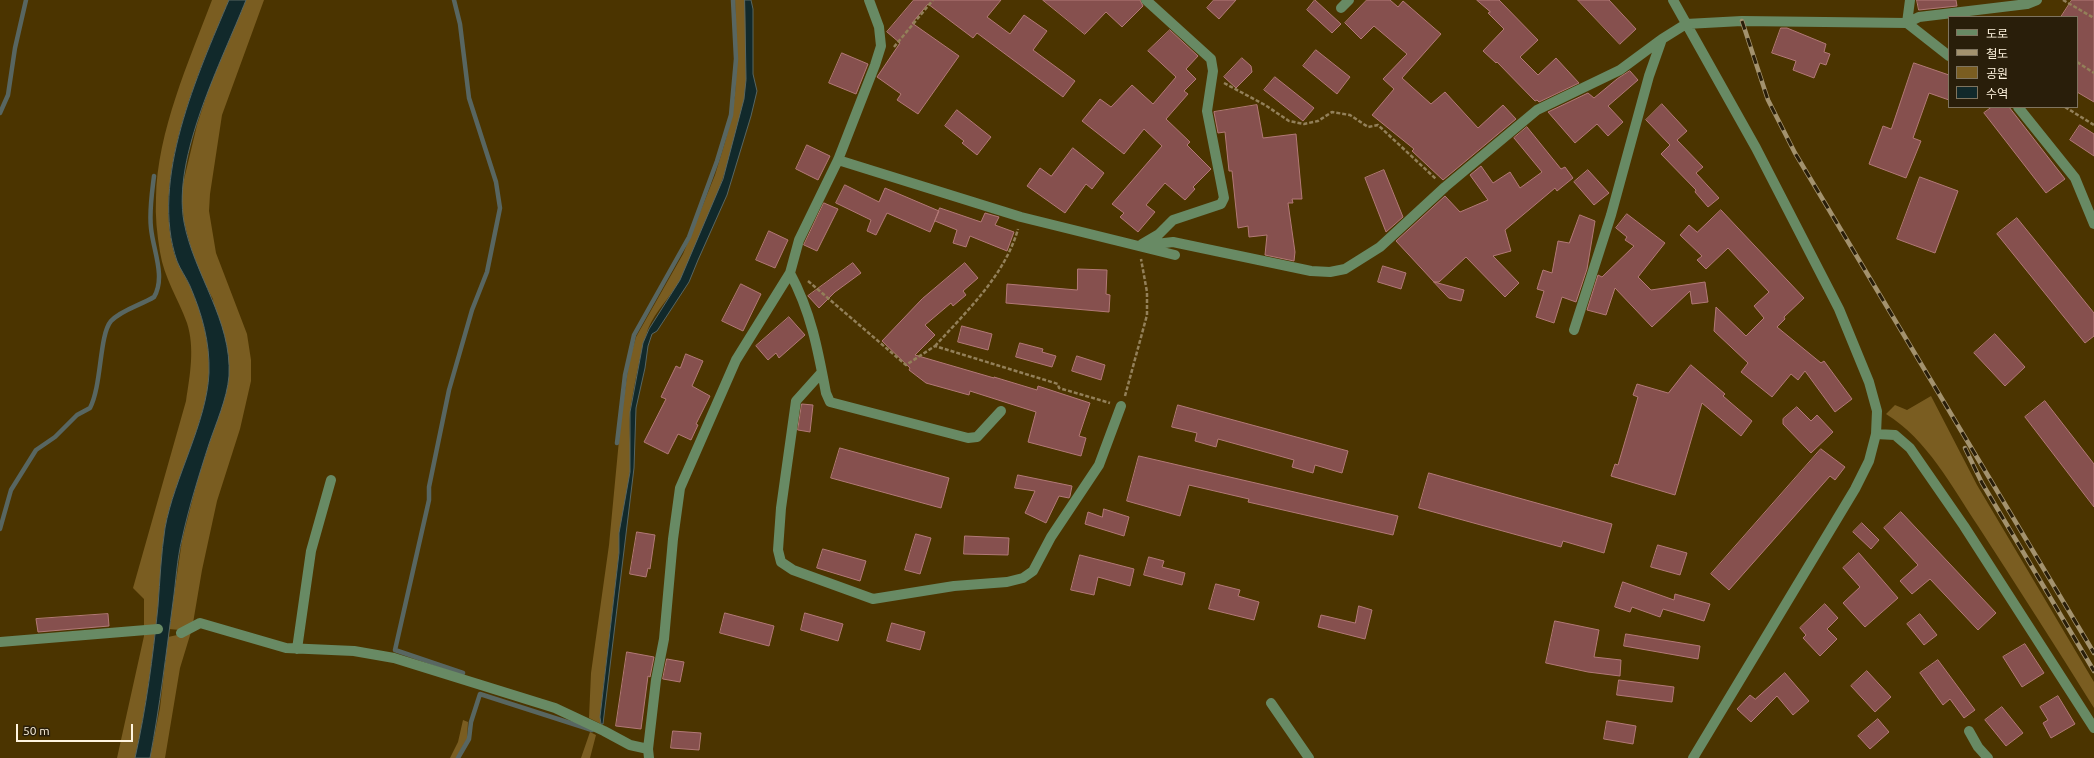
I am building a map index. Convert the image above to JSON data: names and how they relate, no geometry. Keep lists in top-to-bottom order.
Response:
{
  "legend": [
    "도로",
    "철도",
    "공원",
    "수역"
  ],
  "scale_bar": "50 m"
}
